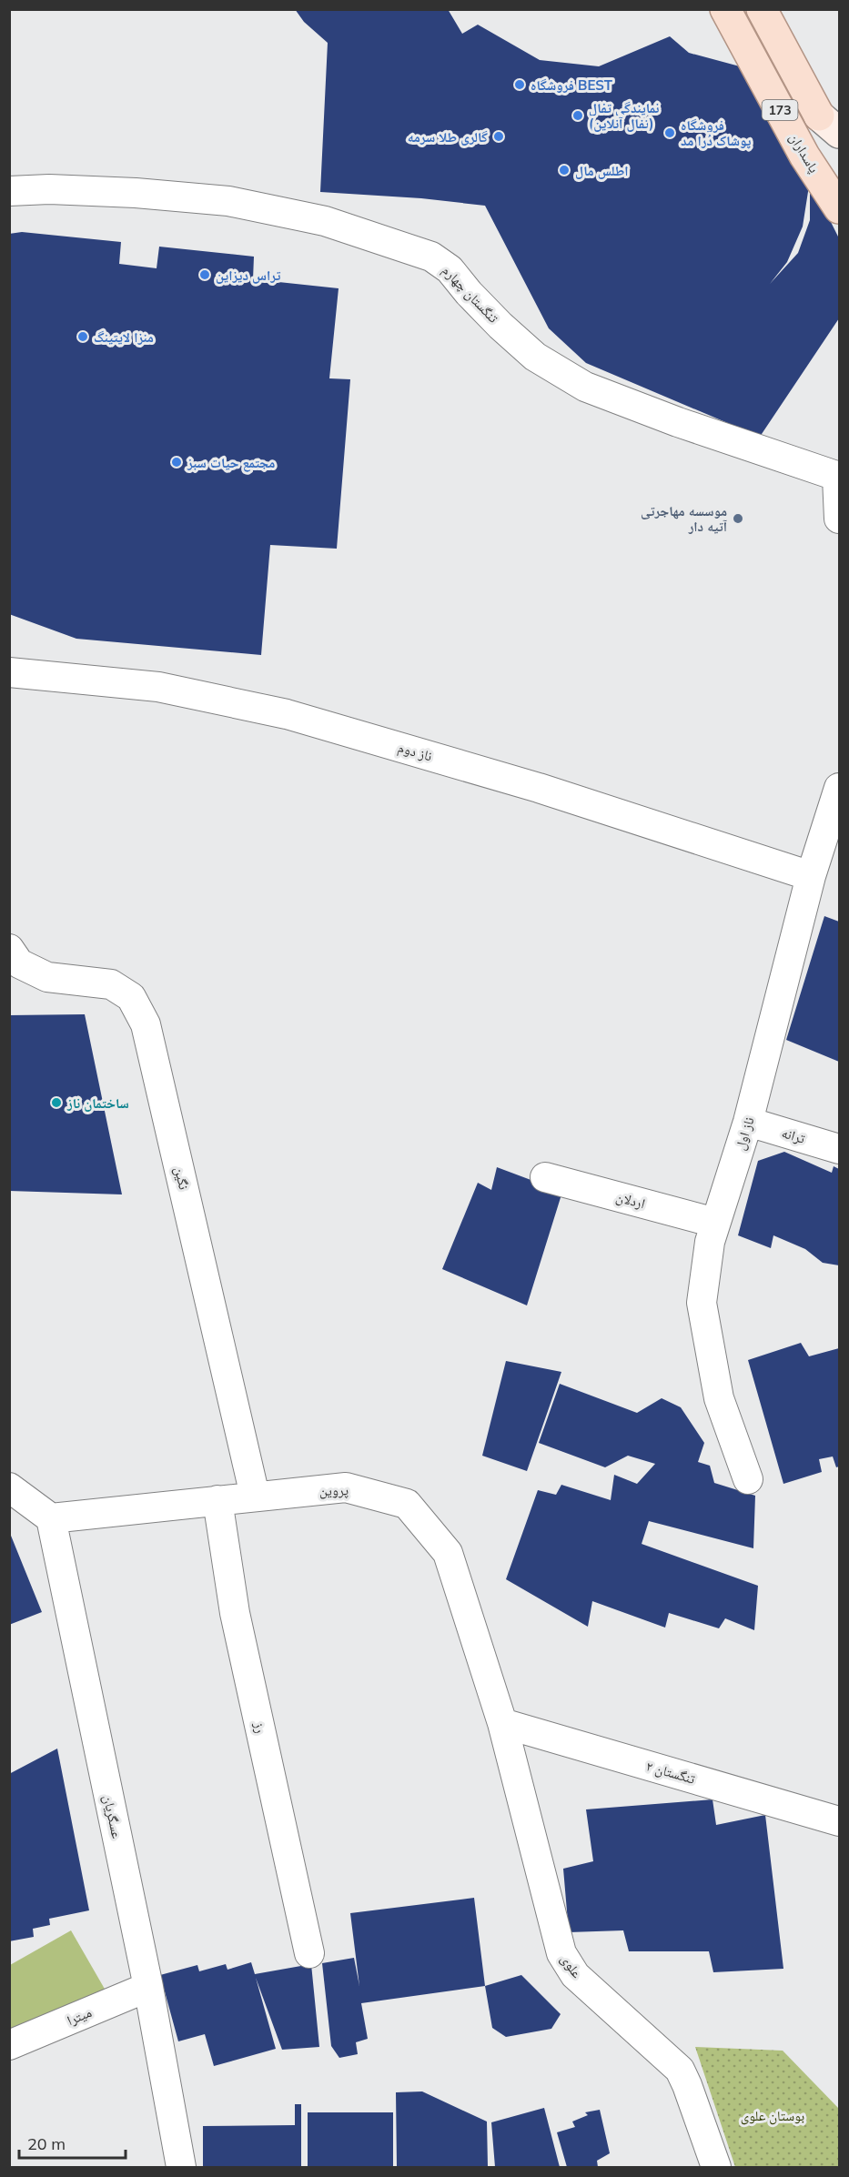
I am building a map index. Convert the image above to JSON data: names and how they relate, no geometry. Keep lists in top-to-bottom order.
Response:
{
  "streets": {
    "main road": ["173", "پاسداران"],
    "street": [
      "تنگستان چهارم",
      "ناز دوم",
      "ناز اول",
      "ترانه",
      "نگین",
      "اردلان",
      "پروین",
      "رز",
      "تنگستان ۲",
      "عسگریان",
      "علوی",
      "میترا"
    ]
  },
  "crossings": [
    ["ناز دوم", "ناز اول"],
    ["ناز اول", "ترانه"],
    ["ناز اول", "اردلان"],
    ["نگین", "پروین"],
    ["پروین", "رز"],
    ["پروین", "تنگستان ۲"],
    ["پروین", "عسگریان"],
    ["پروین", "علوی"],
    ["تنگستان ۲", "علوی"],
    ["عسگریان", "میترا"]
  ],
  "parks": ["بوستان علوی"],
  "places": [
    "فروشگاه BEST",
    "نمایندگی تفال (تفال آنلاین)",
    "فروشگاه پوشاک دُرا مد",
    "گالری طلا سرمه",
    "اطلس مال",
    "تراس دیزاین",
    "منزا لایتینگ",
    "مجتمع حیات سبز",
    "موسسه مهاجرتی آتیه دار",
    "ساختمان ناز"
  ],
  "scale_bar": "20 m"
}
